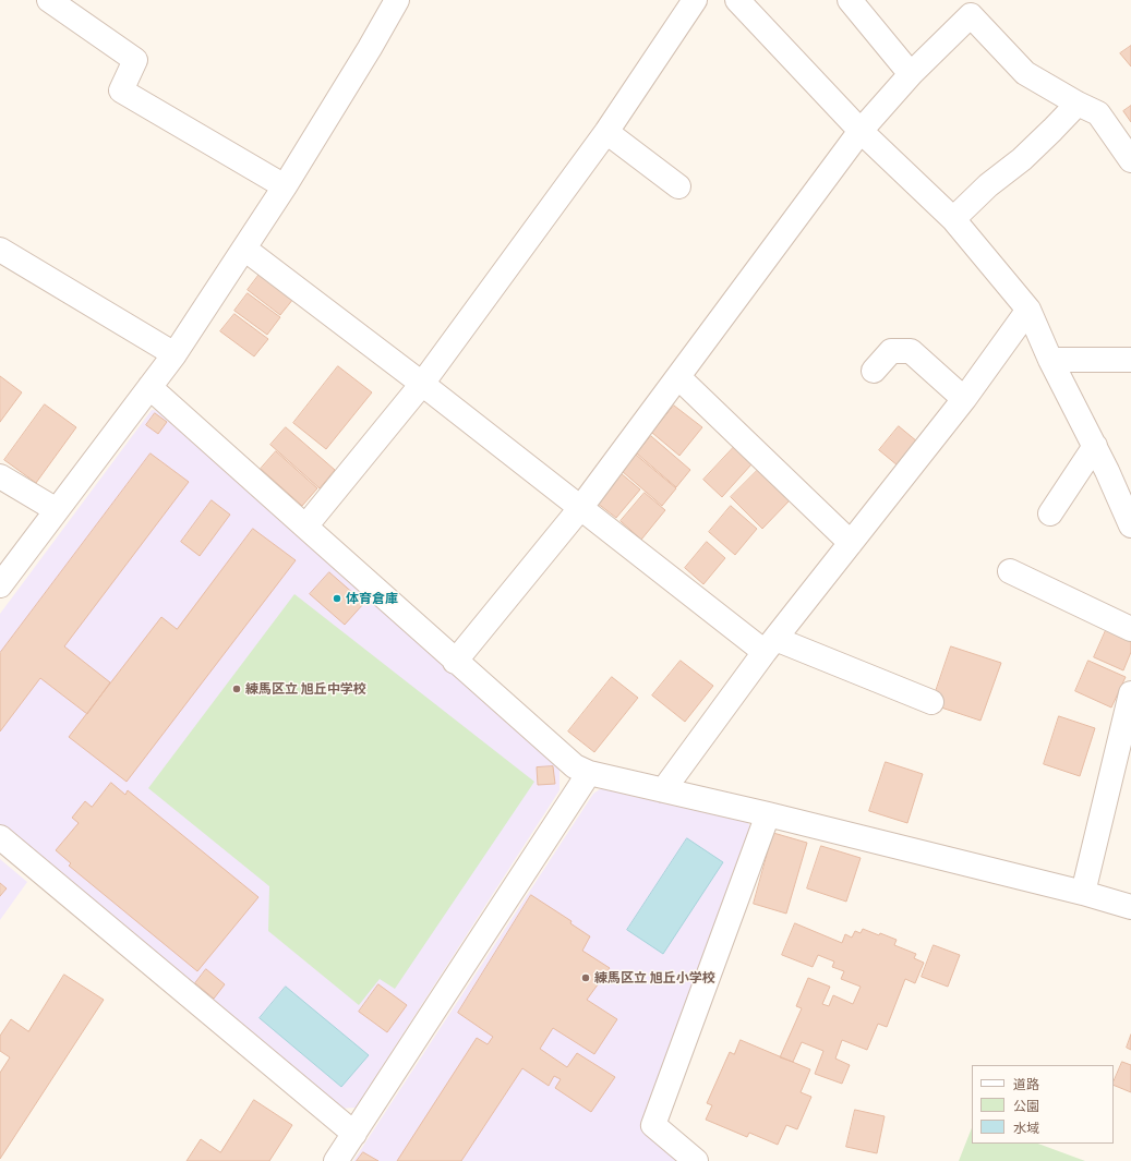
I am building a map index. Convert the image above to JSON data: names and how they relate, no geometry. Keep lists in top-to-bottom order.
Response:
{
  "places": ["体育倉庫", "練馬区立 旭丘中学校", "練馬区立 旭丘小学校"],
  "legend": ["道路", "公園", "水域"]
}
